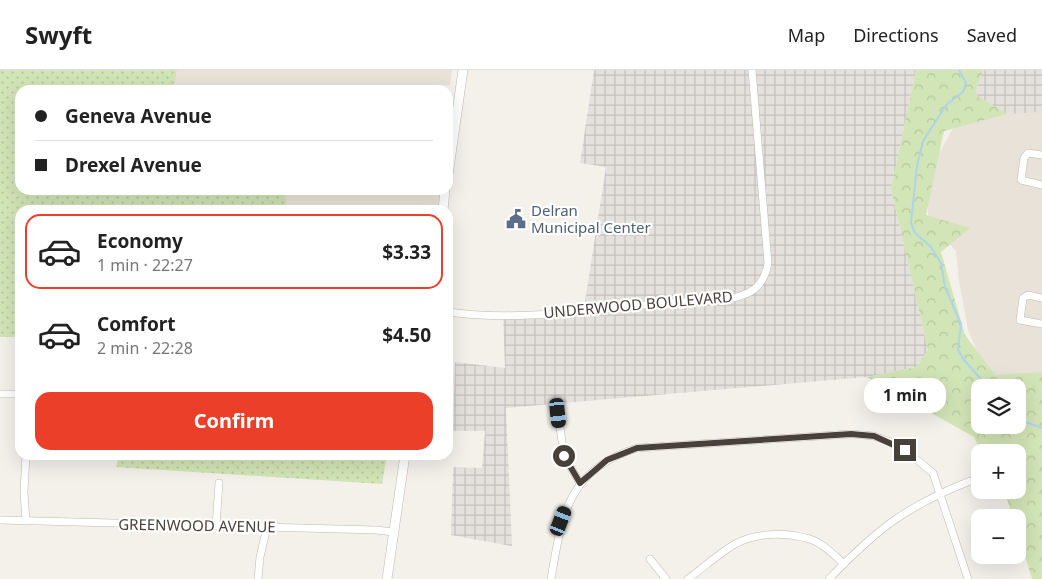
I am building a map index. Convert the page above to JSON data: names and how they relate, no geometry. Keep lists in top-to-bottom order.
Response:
{
  "streets": {
    "street": ["UNDERWOOD BOULEVARD", "GREENWOOD AVENUE"]
  },
  "places": {
    "public building": ["Delran Municipal Center"]
  },
  "page": {
    "header": "Swyft",
    "nav": ["Map", "Directions", "Saved"],
    "banner": ["Geneva Avenue", "Drexel Avenue"],
    "list": [
      {
        "name": "Economy",
        "note": "1 min · 22:27",
        "value": "$3.33"
      },
      {
        "name": "Comfort",
        "note": "2 min · 22:28",
        "value": "$4.50"
      }
    ],
    "bubble": "1 min",
    "map_buttons": ["+", "−"],
    "buttons": "Confirm"
  }
}
